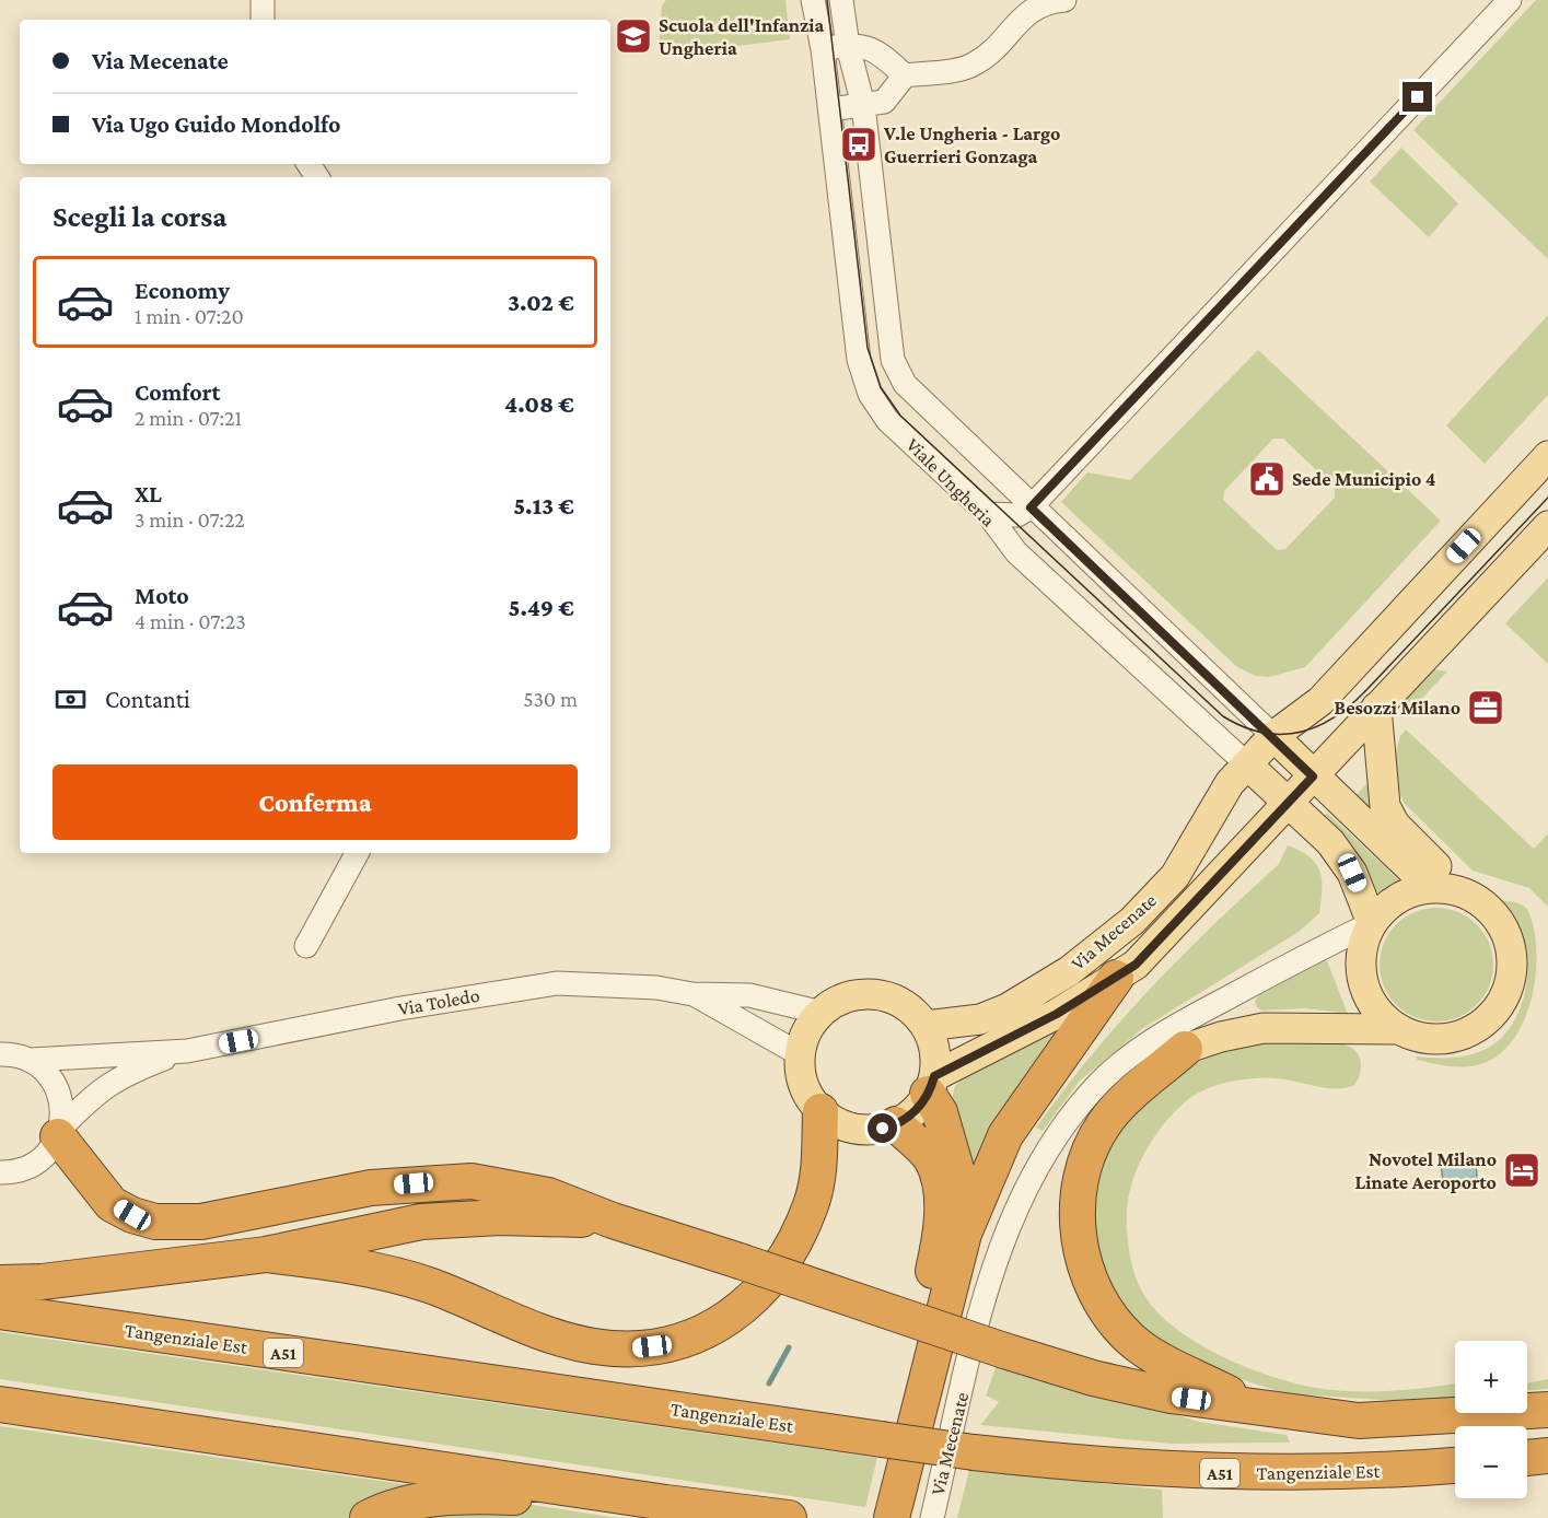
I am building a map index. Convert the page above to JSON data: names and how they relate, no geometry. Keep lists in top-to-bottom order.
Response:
{
  "streets": {
    "highway": ["Tangenziale Est", "A51"],
    "main road": ["Via Mecenate"],
    "street": ["Viale Ungheria", "Via Toledo"]
  },
  "crossings": [
    ["Viale Ungheria", "Via Mecenate"]
  ],
  "places": {
    "school or university": ["Scuola dell'Infanzia Ungheria"],
    "bus stop": ["V.le Ungheria - Largo Guerrieri Gonzaga"],
    "public building": ["Sede Municipio 4"],
    "office": ["Besozzi Milano"],
    "hotel": ["Novotel Milano Linate Aeroporto"]
  },
  "page": {
    "banner": ["Via Mecenate", "Via Ugo Guido Mondolfo"],
    "heading": "Scegli la corsa",
    "list": [
      {
        "name": "Economy",
        "note": "1 min · 07:20",
        "value": "3.02 €"
      },
      {
        "name": "Comfort",
        "note": "2 min · 07:21",
        "value": "4.08 €"
      },
      {
        "name": "XL",
        "note": "3 min · 07:22",
        "value": "5.13 €"
      },
      {
        "name": "Moto",
        "note": "4 min · 07:23",
        "value": "5.49 €"
      }
    ],
    "pay": ["Contanti", "530 m"],
    "buttons": "Conferma",
    "map_buttons": ["+", "−"]
  }
}
